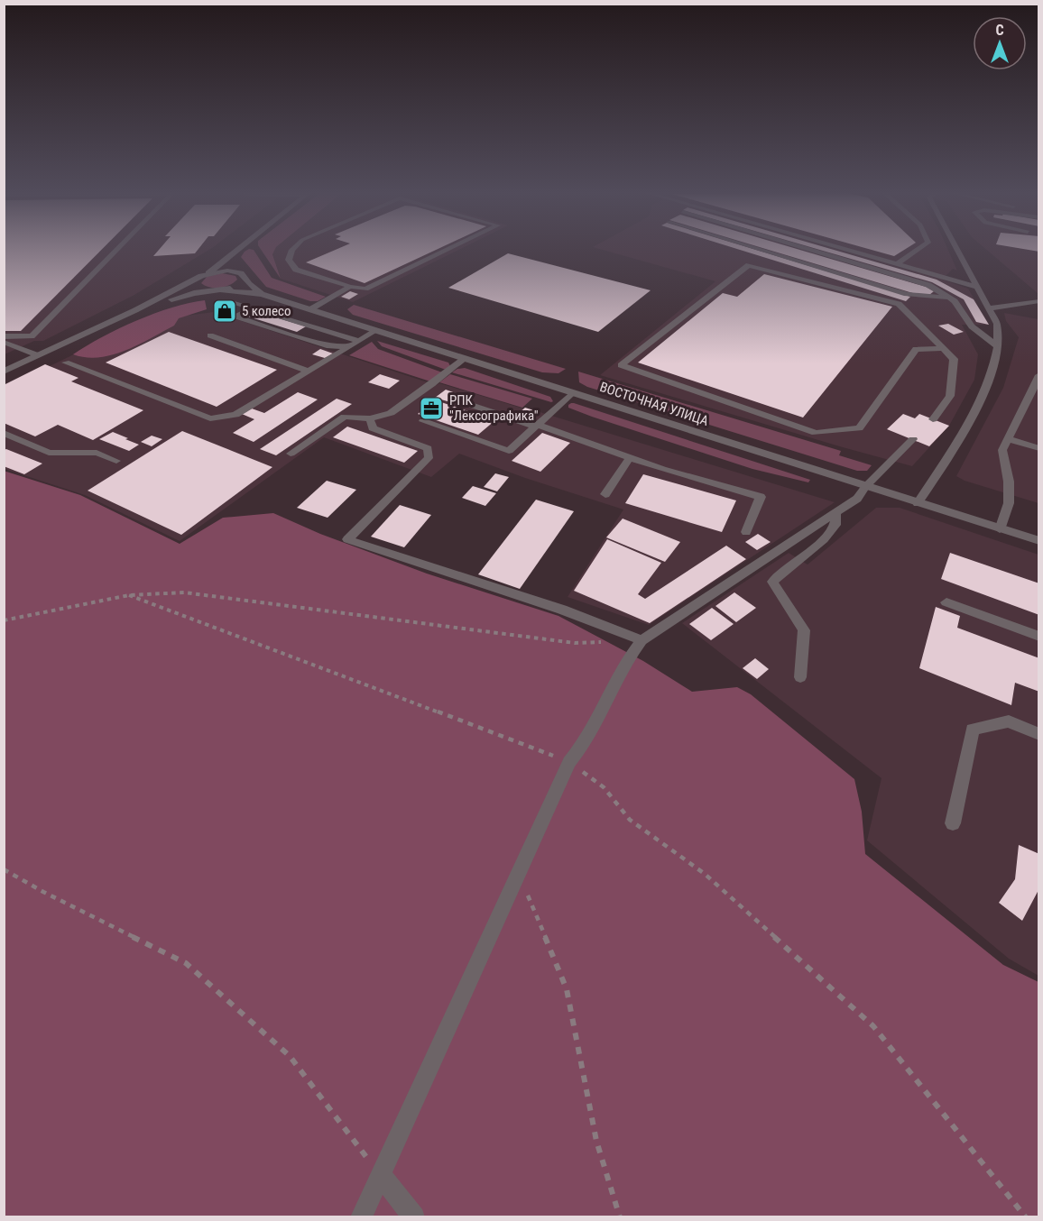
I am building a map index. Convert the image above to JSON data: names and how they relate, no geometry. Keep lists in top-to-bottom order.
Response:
{
  "streets": {
    "street": ["ВОСТОЧНАЯ УЛИЦА"]
  },
  "places": {
    "shop": ["5 колесо"],
    "office": ["РПК \"Лексографика\""]
  },
  "north": "top"
}
